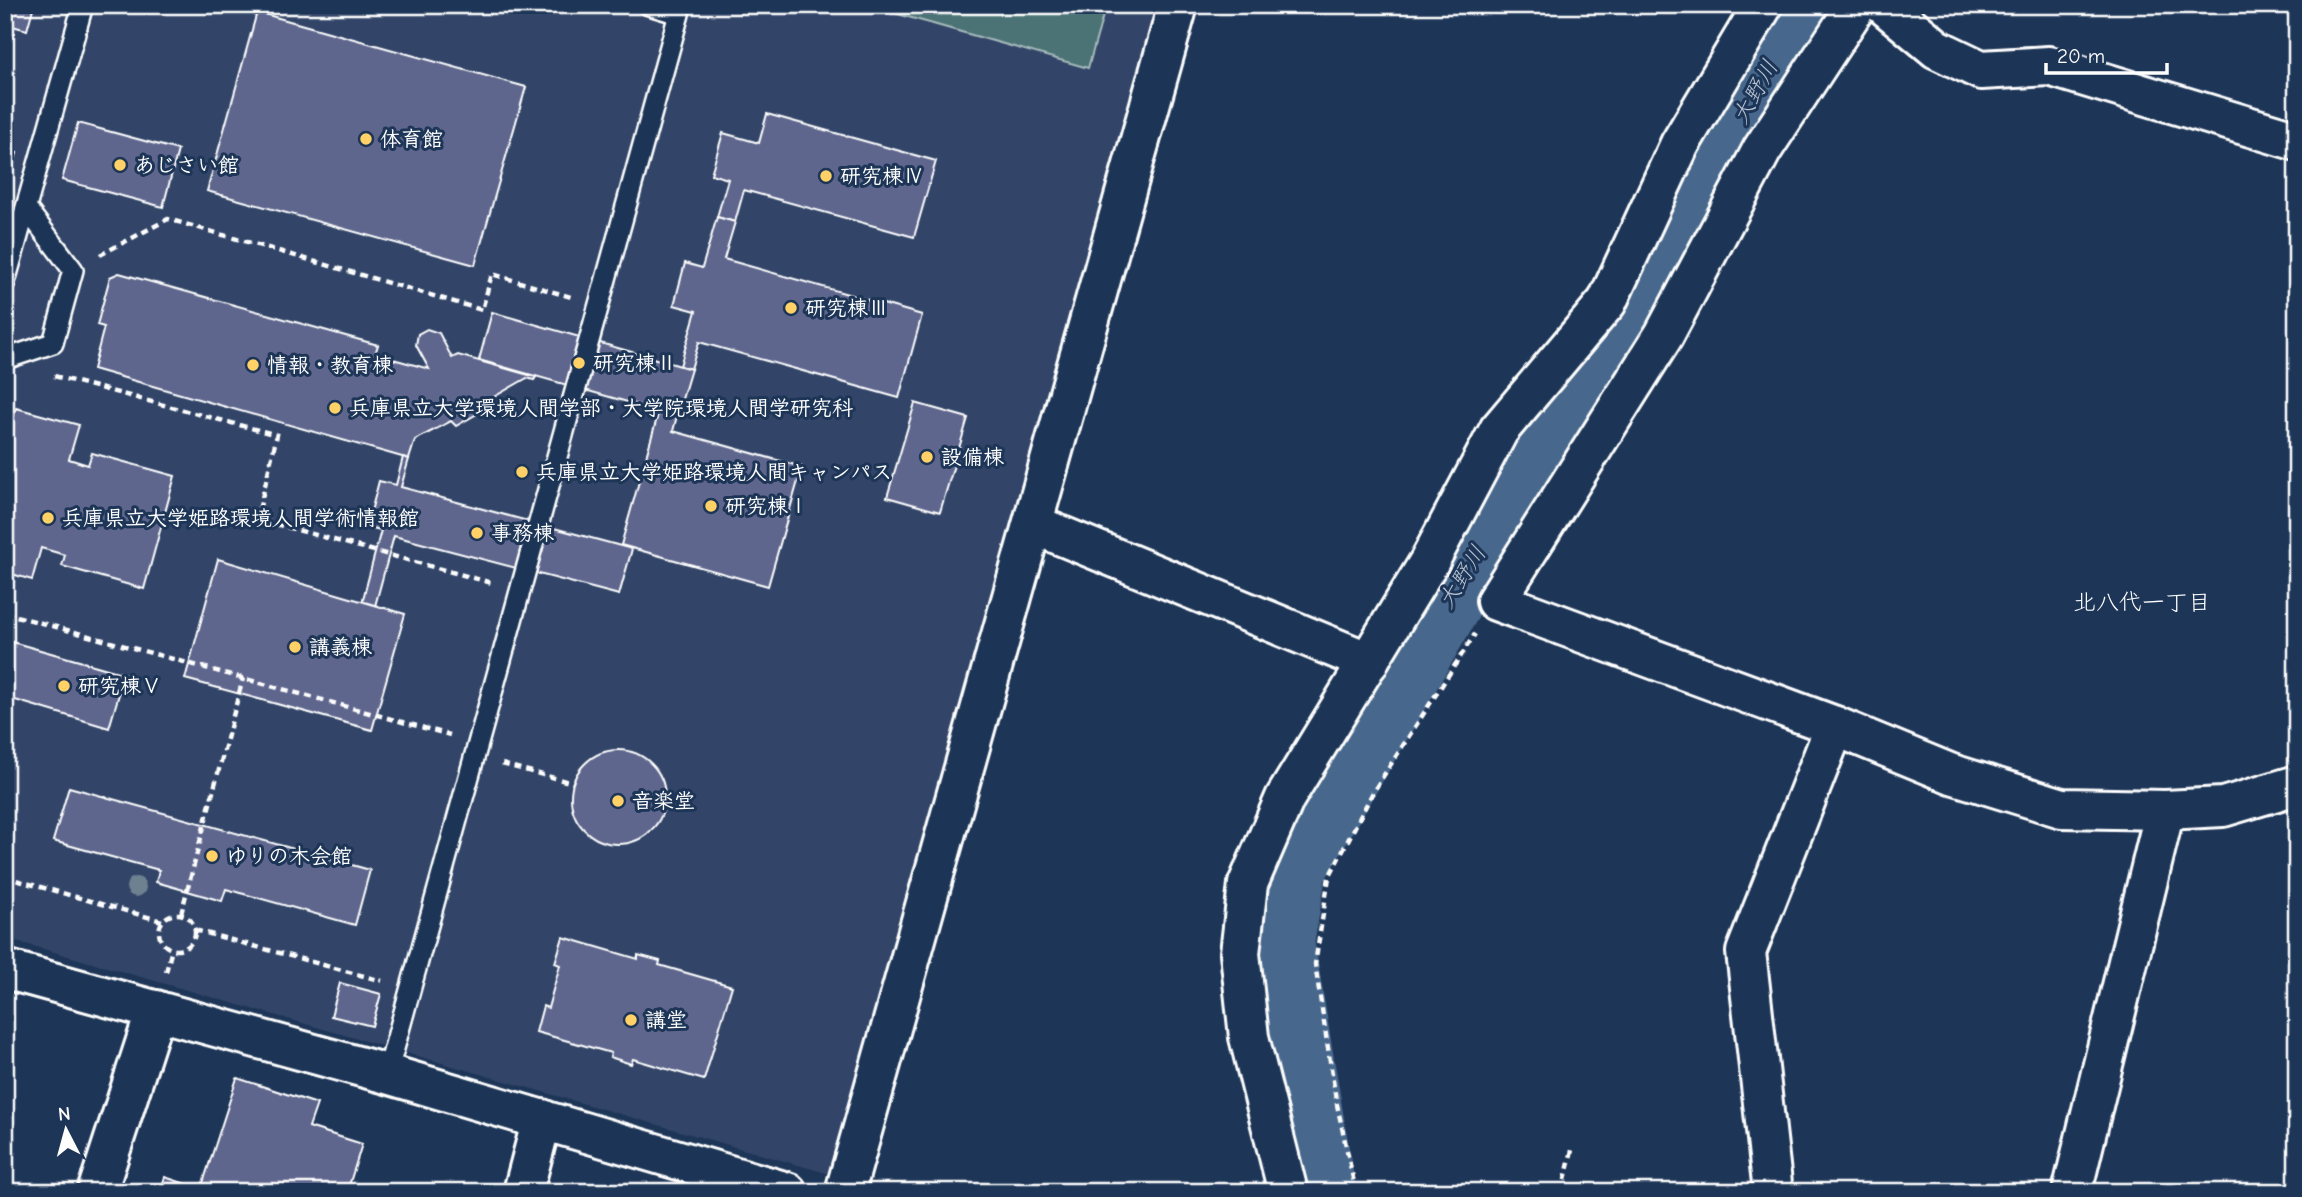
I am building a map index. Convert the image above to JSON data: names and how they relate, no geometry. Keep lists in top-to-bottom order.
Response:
{
  "districts": ["北八代一丁目"],
  "water": ["大野川"],
  "places": [
    "体育館",
    "あじさい館",
    "研究棟Ⅳ",
    "研究棟Ⅲ",
    "研究棟Ⅱ",
    "情報・教育棟",
    "兵庫県立大学環境人間学部・大学院環境人間学研究科",
    "設備棟",
    "兵庫県立大学姫路環境人間キャンパス",
    "研究棟Ⅰ",
    "兵庫県立大学姫路環境人間学術情報館",
    "事務棟",
    "講義棟",
    "研究棟Ⅴ",
    "音楽堂",
    "ゆりの木会館",
    "講堂"
  ],
  "scale_bar": "20 m",
  "north": "top"
}
